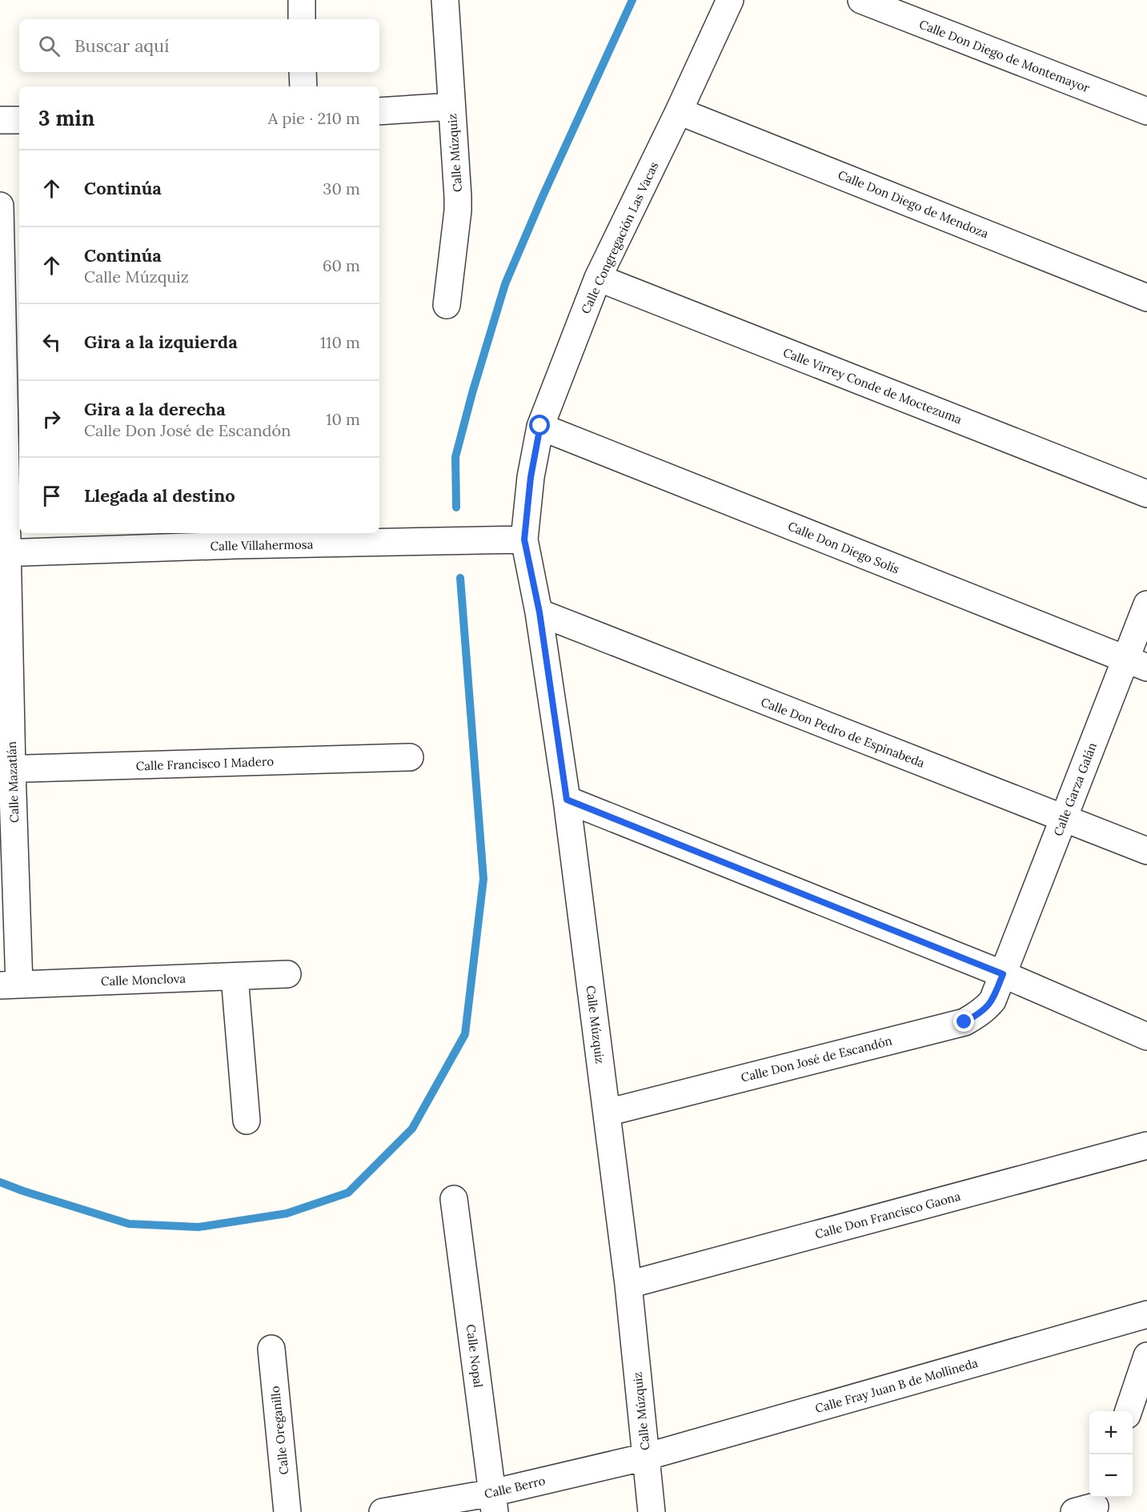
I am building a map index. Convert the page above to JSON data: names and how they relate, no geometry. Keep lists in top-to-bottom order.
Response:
{
  "streets": {
    "street": [
      "Calle Don Diego de Montemayor",
      "Calle Múzquiz",
      "Calle Don Diego de Mendoza",
      "Calle Congregación Las Vacas",
      "Calle Virrey Conde de Moctezuma",
      "Calle Villahermosa",
      "Calle Don Diego Solís",
      "Calle Don Pedro de Espinabeda",
      "Calle Francisco I Madero",
      "Calle Mazatlán",
      "Calle Garza Galán",
      "Calle Monclova",
      "Calle Don José de Escandón",
      "Calle Don Francisco Gaona",
      "Calle Nopal",
      "Calle Fray Juan B de Mollineda",
      "Calle Oreganillo",
      "Calle Berro"
    ]
  },
  "crossings": [
    ["Calle Múzquiz", "Calle Congregación Las Vacas"],
    ["Calle Múzquiz", "Calle Villahermosa"],
    ["Calle Múzquiz", "Calle Don Pedro de Espinabeda"],
    ["Calle Múzquiz", "Calle Don José de Escandón"],
    ["Calle Múzquiz", "Calle Don Francisco Gaona"],
    ["Calle Múzquiz", "Calle Fray Juan B de Mollineda"],
    ["Calle Múzquiz", "Calle Berro"],
    ["Calle Don Diego de Mendoza", "Calle Congregación Las Vacas"],
    ["Calle Congregación Las Vacas", "Calle Virrey Conde de Moctezuma"],
    ["Calle Congregación Las Vacas", "Calle Villahermosa"],
    ["Calle Congregación Las Vacas", "Calle Don Diego Solís"],
    ["Calle Villahermosa", "Calle Mazatlán"],
    ["Calle Don Diego Solís", "Calle Garza Galán"],
    ["Calle Don Pedro de Espinabeda", "Calle Garza Galán"],
    ["Calle Francisco I Madero", "Calle Mazatlán"],
    ["Calle Mazatlán", "Calle Monclova"],
    ["Calle Garza Galán", "Calle Don José de Escandón"],
    ["Calle Nopal", "Calle Berro"],
    ["Calle Fray Juan B de Mollineda", "Calle Berro"]
  ],
  "page": {
    "search": "Buscar aquí",
    "heading": ["3 min", "A pie · 210 m"],
    "list": [
      ["Continúa", "30 m"],
      ["Continúa", "Calle Múzquiz", "60 m"],
      ["Gira a la izquierda", "110 m"],
      ["Gira a la derecha", "Calle Don José de Escandón", "10 m"],
      "Llegada al destino"
    ],
    "map_buttons": ["+", "−"]
  }
}
